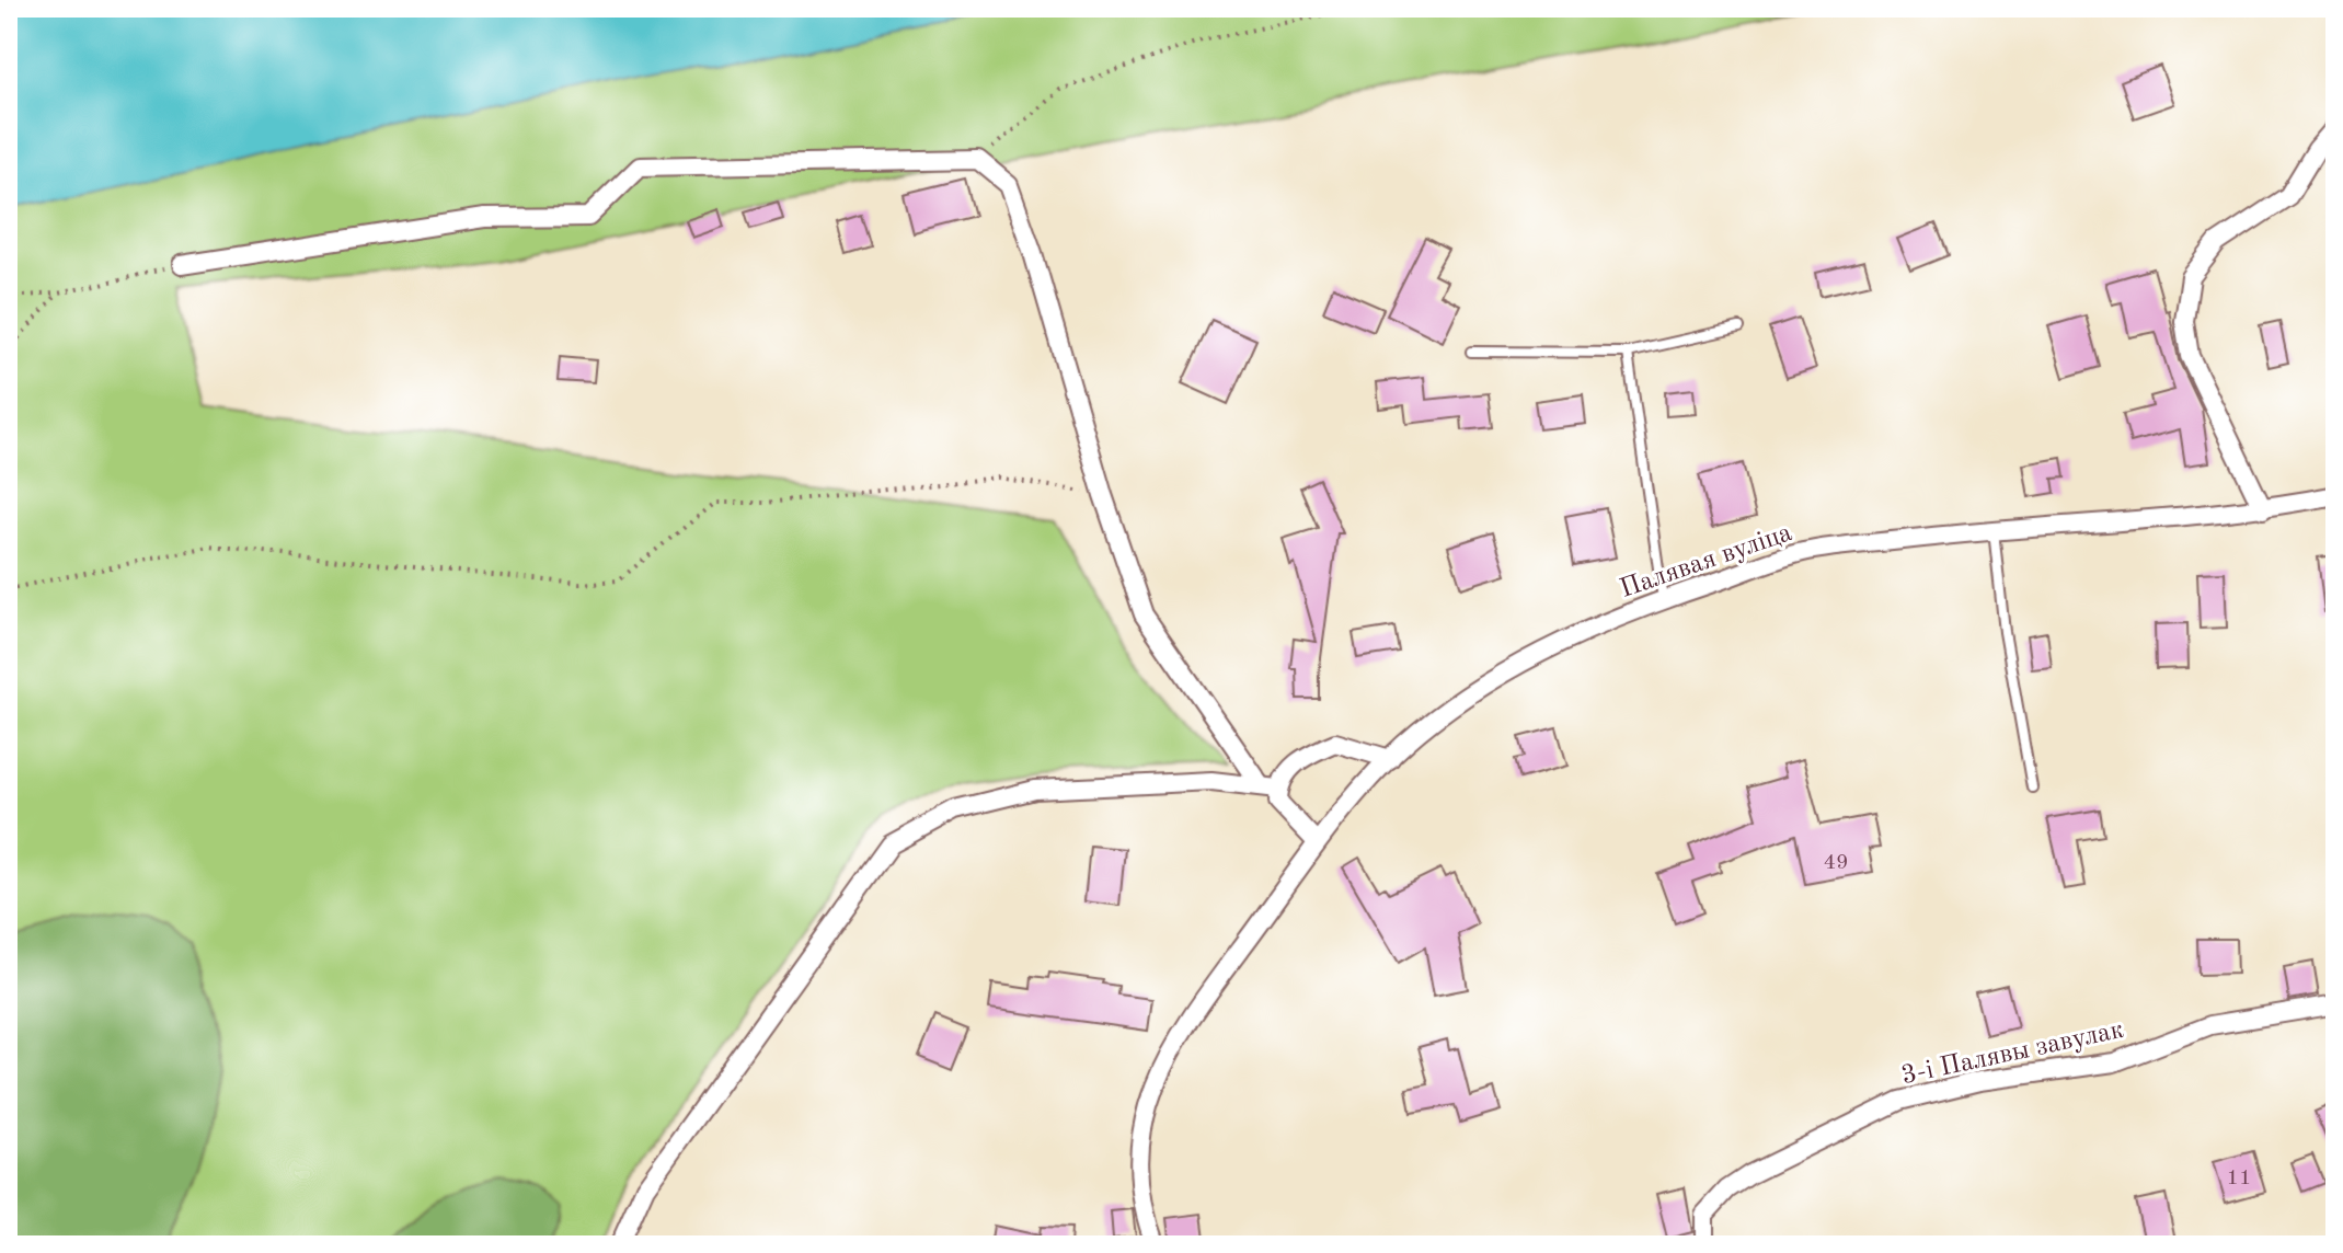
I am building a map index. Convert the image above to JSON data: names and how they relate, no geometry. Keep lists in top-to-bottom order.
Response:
{
  "streets": {
    "street": ["Палявая вуліца", "3-і Палявы завулак"]
  },
  "house_numbers": ["49", "11"]
}
